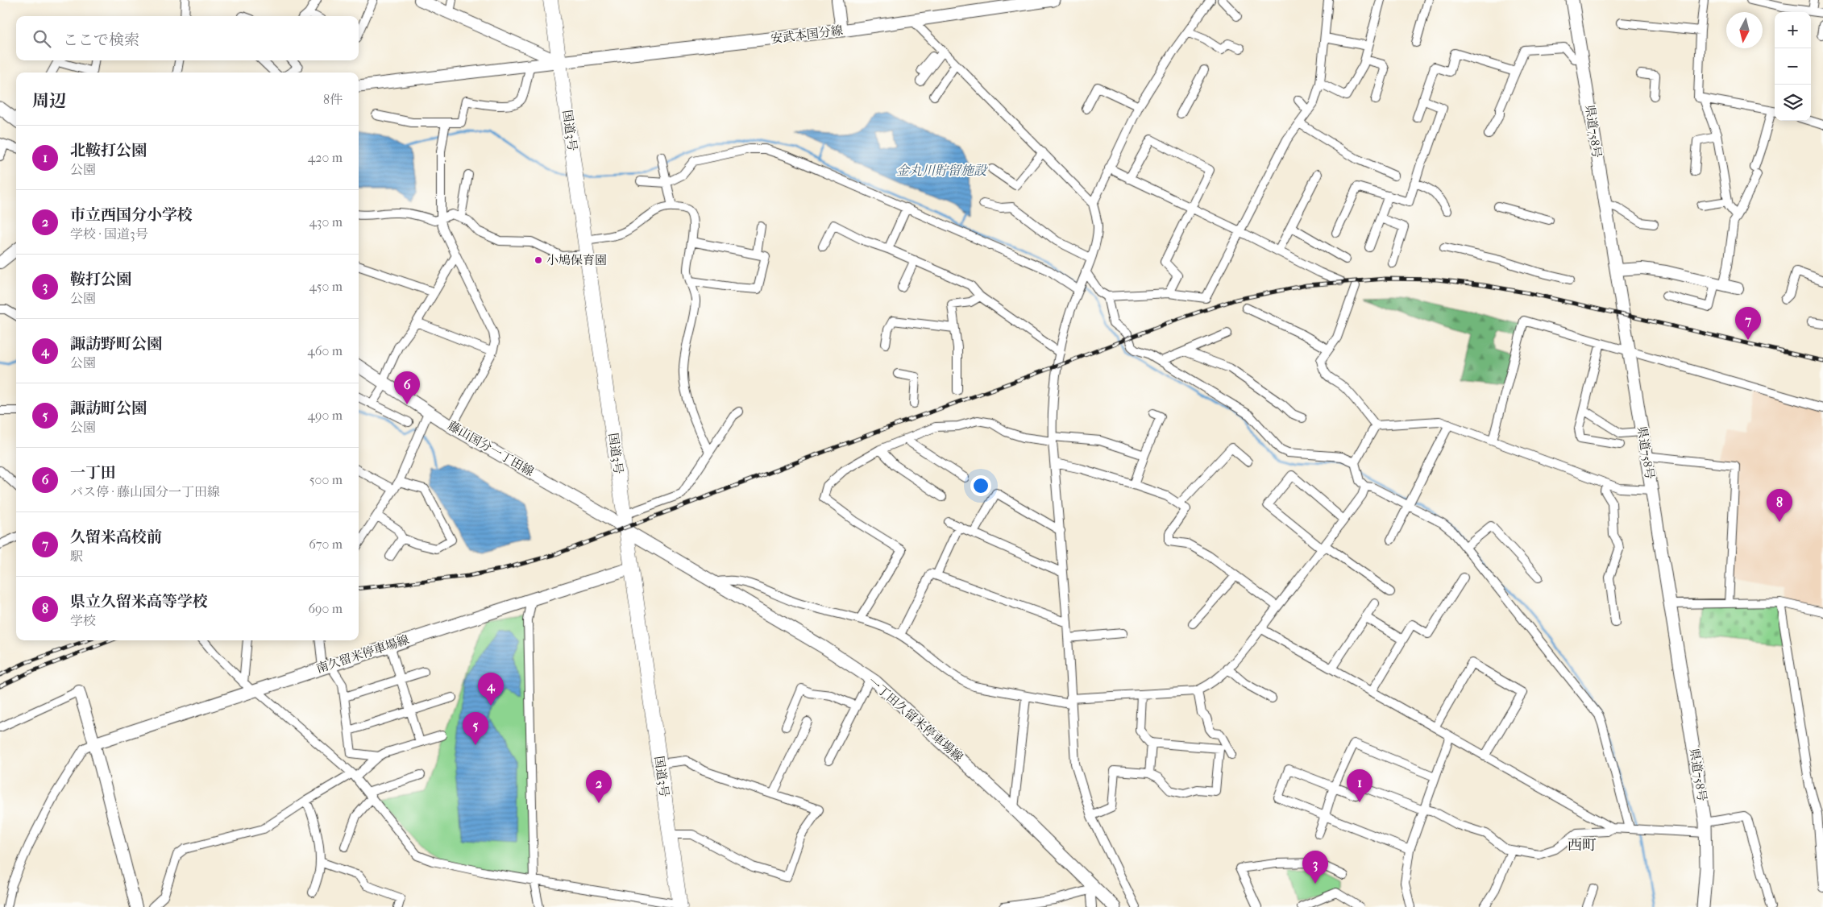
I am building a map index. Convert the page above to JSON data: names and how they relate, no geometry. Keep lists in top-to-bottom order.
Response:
{
  "streets": {
    "highway": ["国道3号"],
    "main road": [
      "安武本国分線",
      "県道758号",
      "藤山国分一丁田線",
      "南久留米停車場線",
      "一丁田久留米停車場線"
    ]
  },
  "crossings": [
    ["安武本国分線", "国道3号"],
    ["国道3号", "藤山国分一丁田線"],
    ["国道3号", "南久留米停車場線"],
    ["国道3号", "一丁田久留米停車場線"],
    ["藤山国分一丁田線", "一丁田久留米停車場線"]
  ],
  "districts": ["西町"],
  "water": ["金丸川貯留施設"],
  "places": ["小鳩保育園"],
  "north": "bottom",
  "page": {
    "map_buttons": ["+", "−"],
    "search": "ここで検索",
    "heading": ["周辺", "8件"],
    "list": [
      {
        "mark": "1",
        "name": "北鞍打公園",
        "note": "公園",
        "value": "420 m"
      },
      {
        "mark": "2",
        "name": "市立西国分小学校",
        "note": "学校 · 国道3号",
        "value": "430 m"
      },
      {
        "mark": "3",
        "name": "鞍打公園",
        "note": "公園",
        "value": "450 m"
      },
      {
        "mark": "4",
        "name": "諏訪野町公園",
        "note": "公園",
        "value": "460 m"
      },
      {
        "mark": "5",
        "name": "諏訪町公園",
        "note": "公園",
        "value": "490 m"
      },
      {
        "mark": "6",
        "name": "一丁田",
        "note": "バス停 · 藤山国分一丁田線",
        "value": "500 m"
      },
      {
        "mark": "7",
        "name": "久留米高校前",
        "note": "駅",
        "value": "670 m"
      },
      {
        "mark": "8",
        "name": "県立久留米高等学校",
        "note": "学校",
        "value": "690 m"
      }
    ],
    "pins": [
      "7",
      "6",
      "8",
      "4",
      "5",
      "1",
      "2",
      "3"
    ]
  }
}
